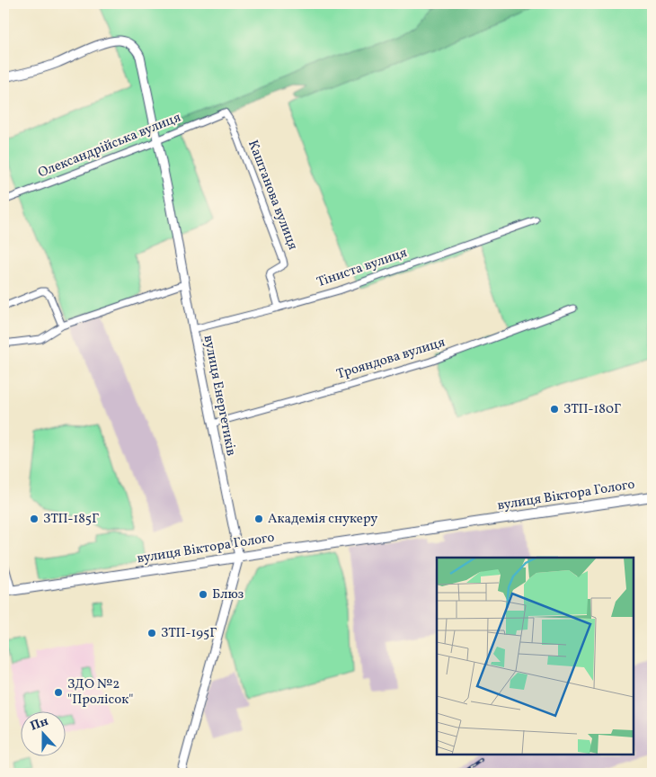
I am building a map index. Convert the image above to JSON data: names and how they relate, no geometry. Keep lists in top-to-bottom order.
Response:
{
  "streets": {
    "main road": ["вулиця Віктора Голого"],
    "street": [
      "Олександрійська вулиця",
      "Каштанова вулиця",
      "Тіниста вулиця",
      "Трояндова вулиця",
      "вулиця Енергетиків"
    ]
  },
  "crossings": [
    ["Олександрійська вулиця", "Каштанова вулиця"],
    ["Олександрійська вулиця", "вулиця Енергетиків"],
    ["Каштанова вулиця", "Тіниста вулиця"],
    ["Тіниста вулиця", "вулиця Енергетиків"],
    ["Трояндова вулиця", "вулиця Енергетиків"],
    ["вулиця Енергетиків", "вулиця Віктора Голого"]
  ],
  "places": [
    "ЗТП-180Г",
    "ЗТП-185Г",
    "Академія снукеру",
    "Блюз",
    "ЗТП-195Г",
    "ЗДО №2 \"Пролісок\""
  ],
  "north": "top"
}
